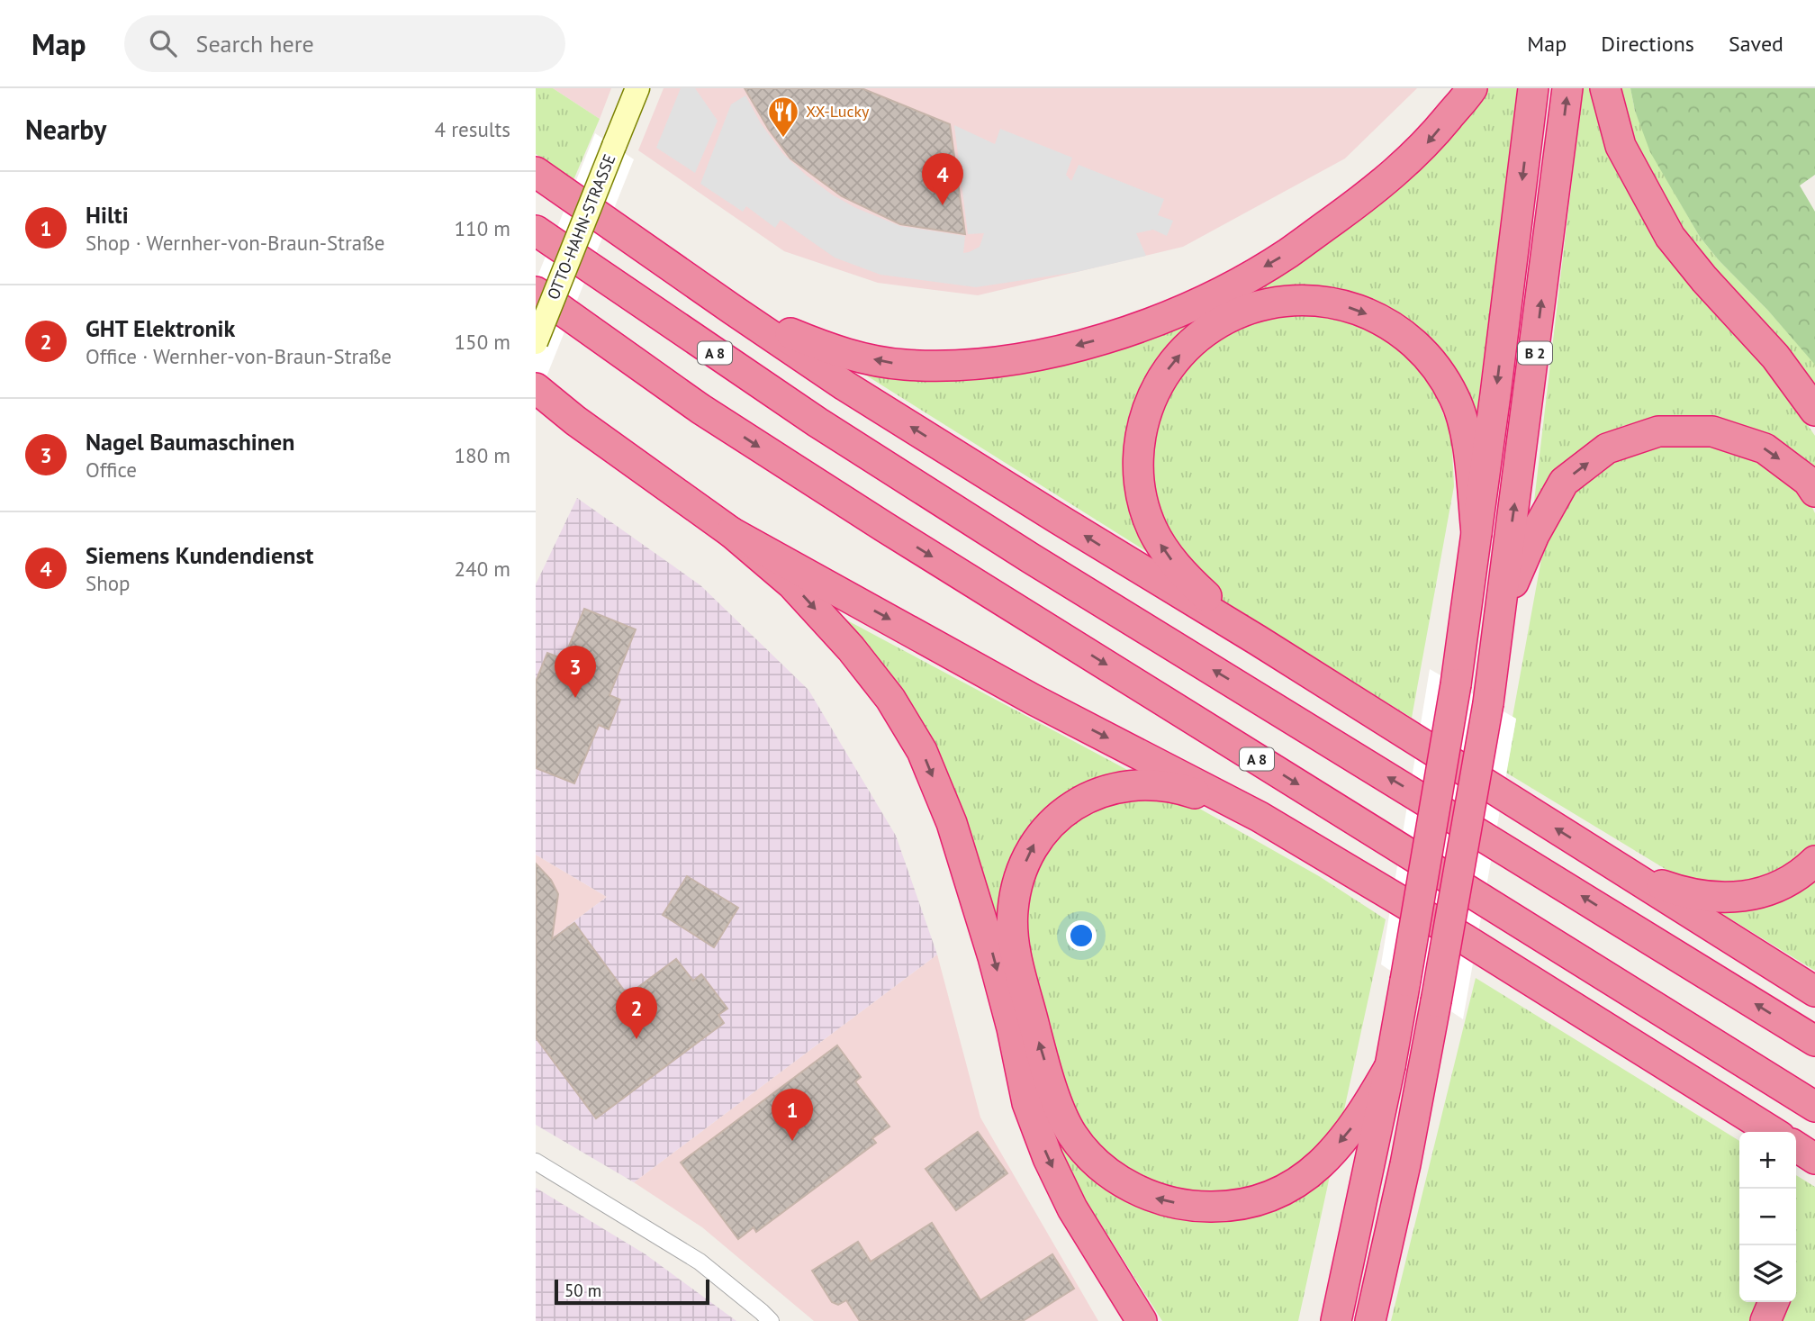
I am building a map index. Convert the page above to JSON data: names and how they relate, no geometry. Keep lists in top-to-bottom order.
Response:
{
  "streets": {
    "highway": ["A 8", "B 2"],
    "street": ["OTTO-HAHN-STRASSE"]
  },
  "places": {
    "restaurant": ["XX-Lucky"]
  },
  "scale_bar": "50 m",
  "page": {
    "header": "Map",
    "search": "Search here",
    "nav": ["Map", "Directions", "Saved"],
    "heading": ["Nearby", "4 results"],
    "pins": [
      "4",
      "3",
      "2",
      "1"
    ],
    "list": [
      {
        "mark": "1",
        "name": "Hilti",
        "note": "Shop · Wernher-von-Braun-Straße",
        "value": "110 m"
      },
      {
        "mark": "2",
        "name": "GHT Elektronik",
        "note": "Office · Wernher-von-Braun-Straße",
        "value": "150 m"
      },
      {
        "mark": "3",
        "name": "Nagel Baumaschinen",
        "note": "Office",
        "value": "180 m"
      },
      {
        "mark": "4",
        "name": "Siemens Kundendienst",
        "note": "Shop",
        "value": "240 m"
      }
    ],
    "map_buttons": ["+", "−"],
    "scale": "50 m"
  }
}
